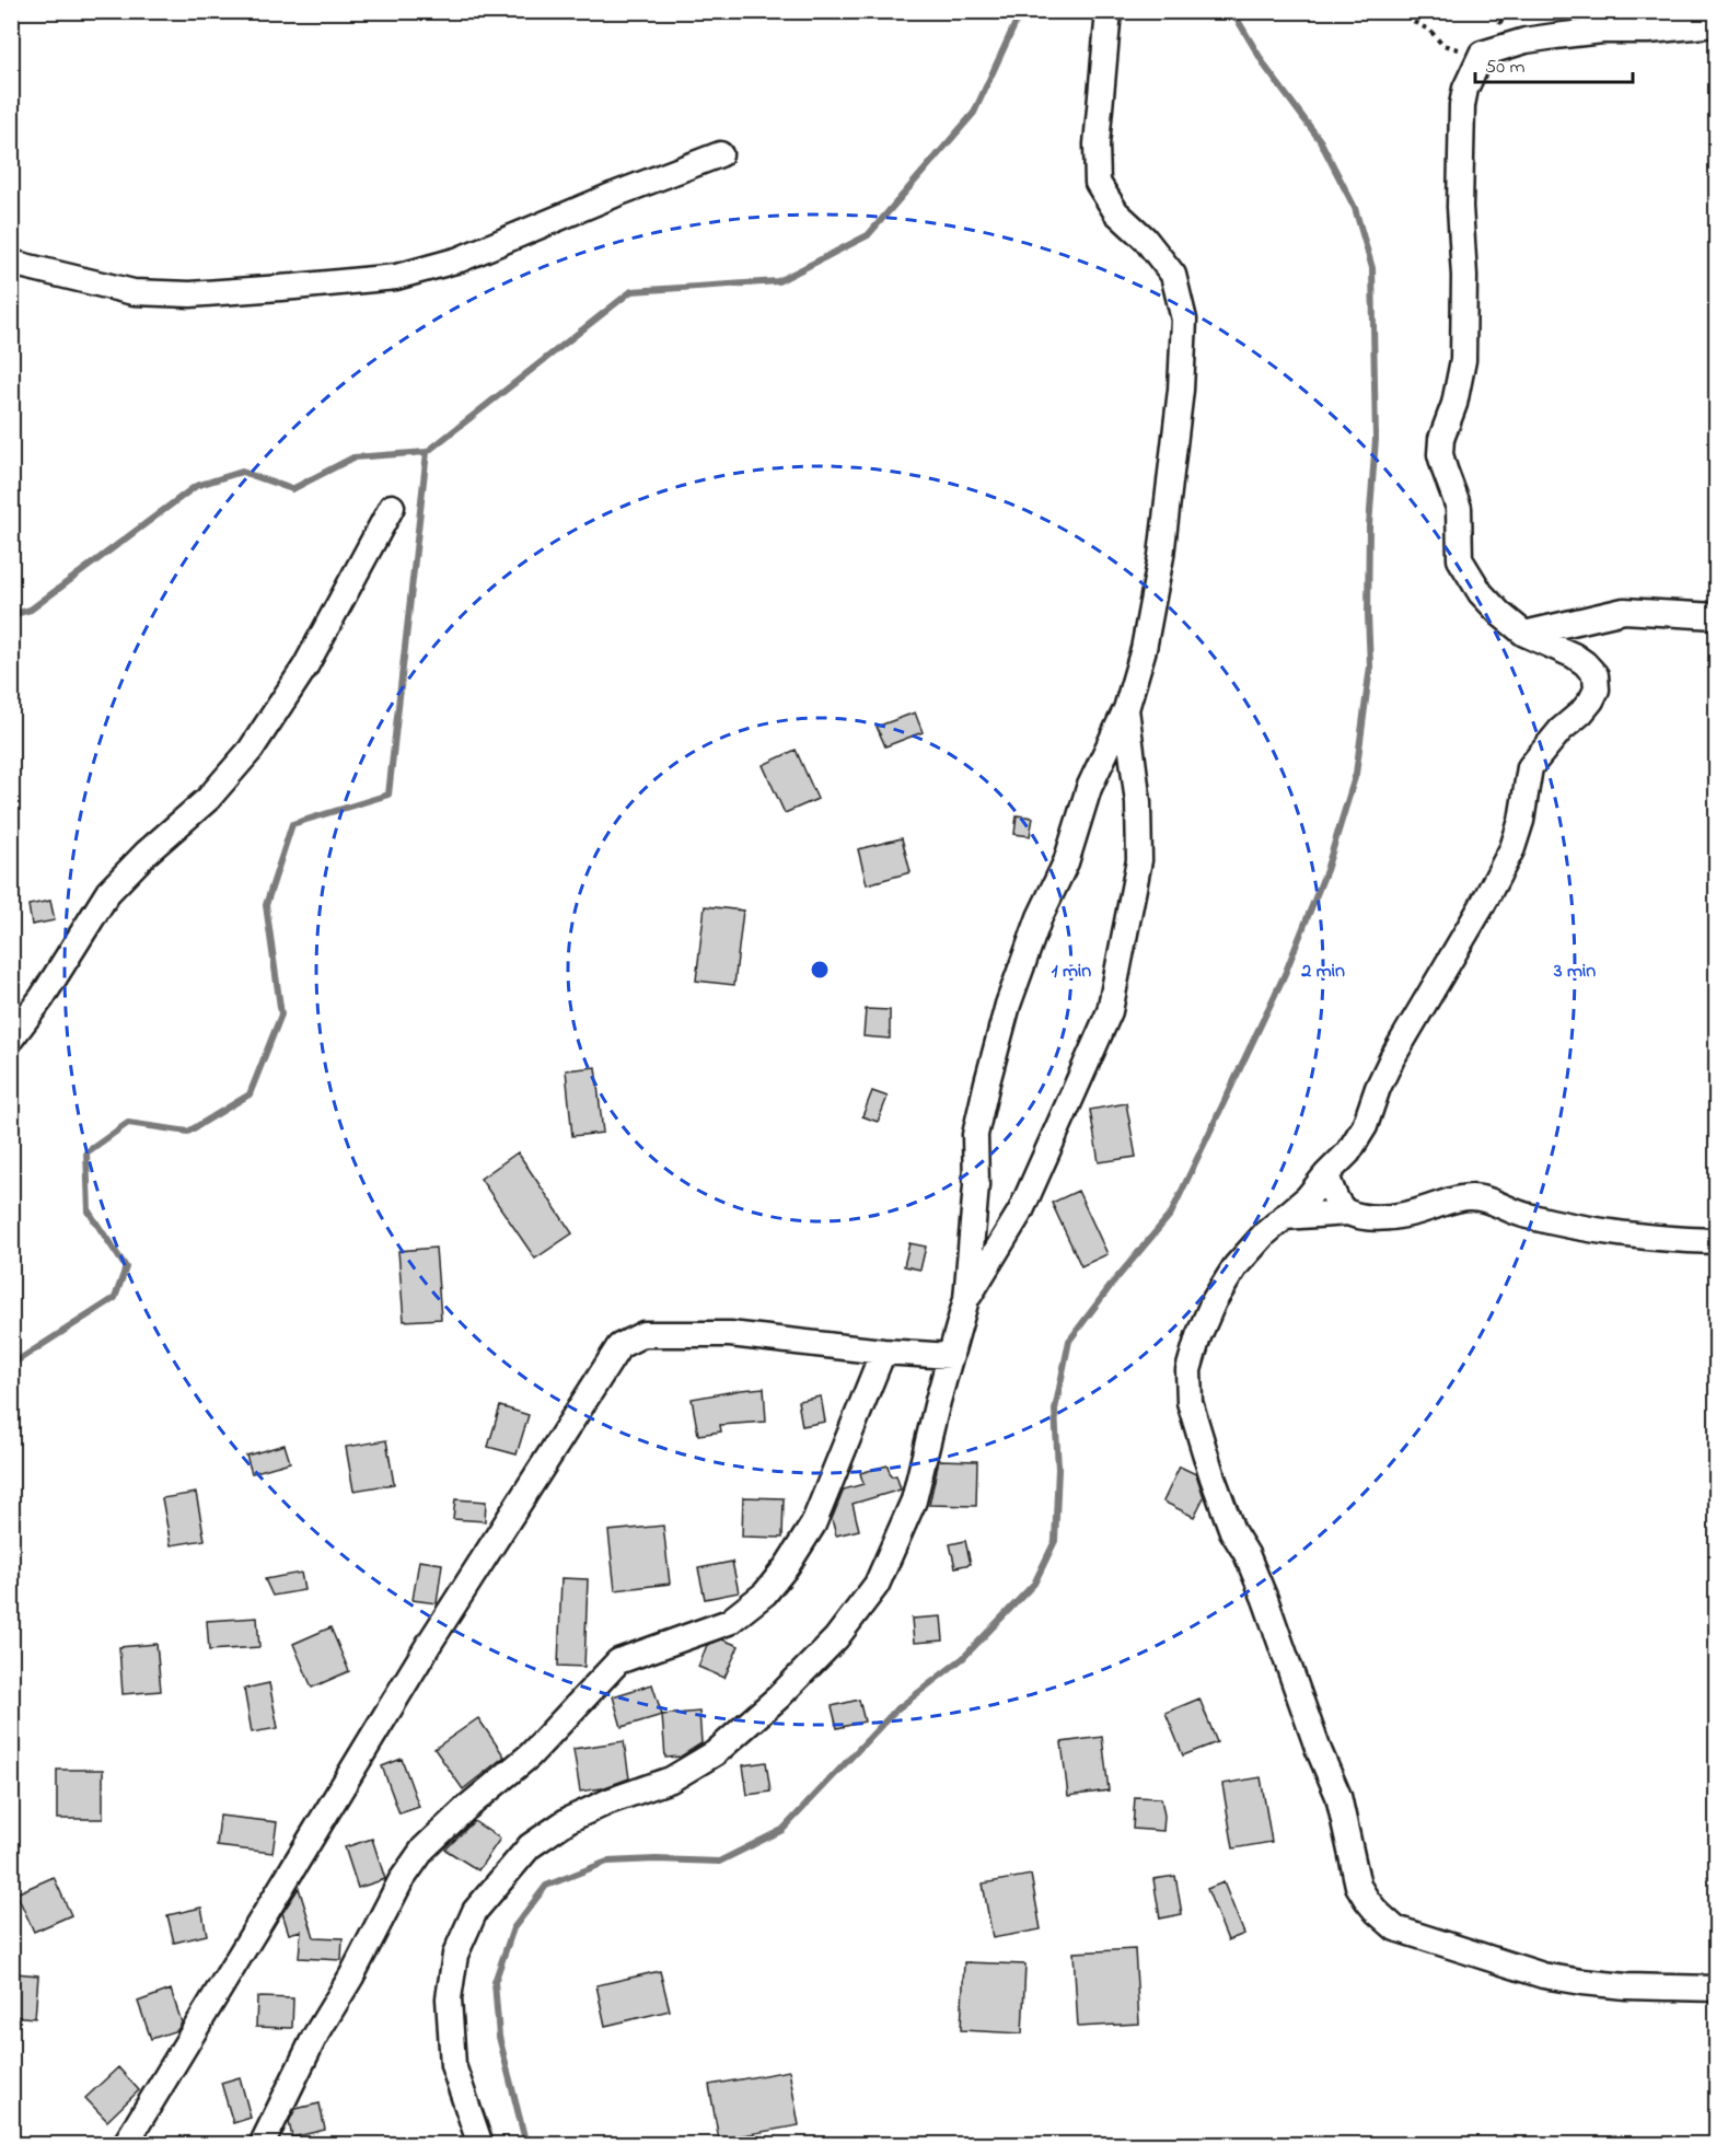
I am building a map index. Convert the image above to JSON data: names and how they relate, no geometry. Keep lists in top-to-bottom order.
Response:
{
  "scale_bar": "50 m",
  "rings": ["1 min", "2 min", "3 min"]
}
